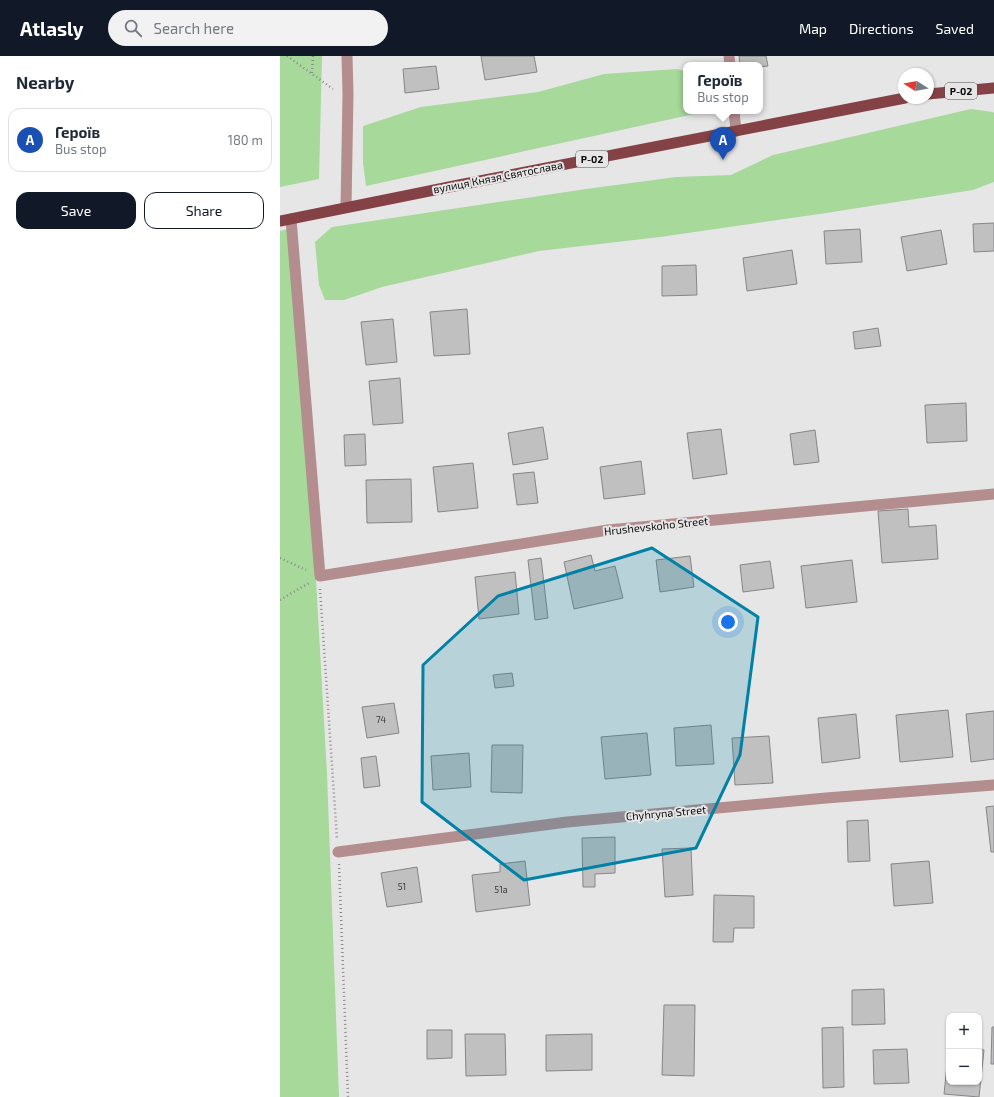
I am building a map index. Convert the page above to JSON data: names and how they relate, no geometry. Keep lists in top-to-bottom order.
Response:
{
  "streets": {
    "main road": ["Р-02", "вулиця Князя Святослава"],
    "street": ["Hrushevskoho Street", "Chyhryna Street"]
  },
  "house_numbers": ["74", "51", "51а"],
  "north": "left",
  "page": {
    "header": "Atlasly",
    "search": "Search here",
    "nav": ["Map", "Directions", "Saved"],
    "heading": "Nearby",
    "popup": ["Героїв", "Bus stop"],
    "list": [
      {
        "mark": "A",
        "name": "Героїв",
        "note": "Bus stop",
        "value": "180 m"
      }
    ],
    "pins": "A",
    "buttons": ["Save", "Share"],
    "map_buttons": ["+", "−"]
  }
}
